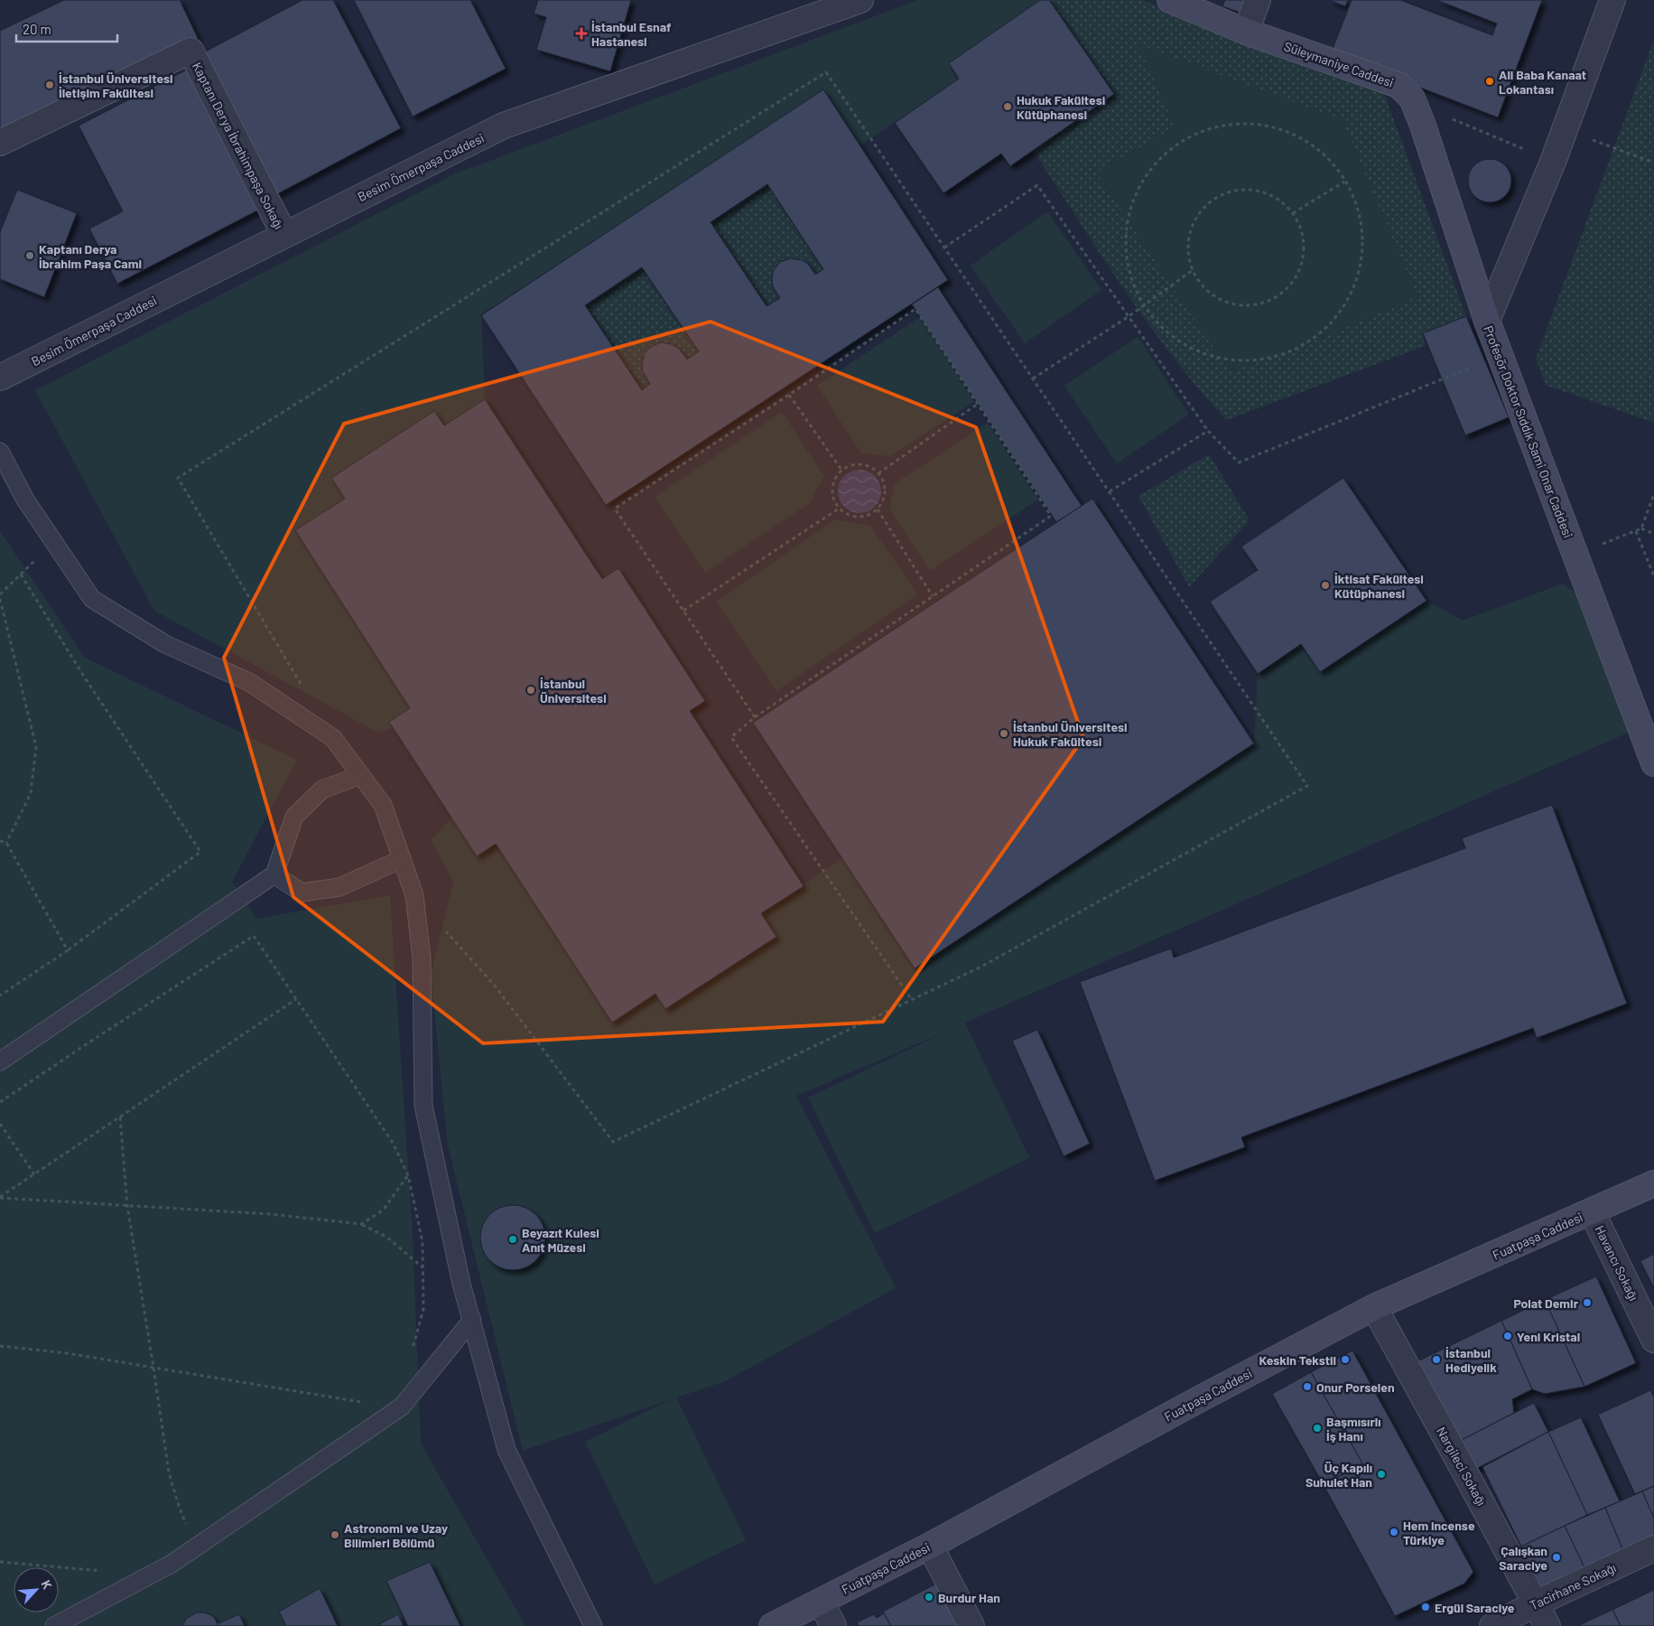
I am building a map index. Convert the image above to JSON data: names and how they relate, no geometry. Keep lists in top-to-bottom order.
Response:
{
  "streets": {
    "main road": ["Süleymaniye Caddesi", "Profesör Doktor Sıddık Sami Onar Caddesi", "Fuatpaşa Caddesi"],
    "street": [
      "Kaptanı Derya İbrahimpaşa Sokağı",
      "Besim Ömerpaşa Caddesi",
      "Havancı Sokağı",
      "Nargileci Sokağı",
      "Tacirhane Sokağı"
    ]
  },
  "crossings": [
    ["Süleymaniye Caddesi", "Profesör Doktor Sıddık Sami Onar Caddesi"],
    ["Kaptanı Derya İbrahimpaşa Sokağı", "Besim Ömerpaşa Caddesi"],
    ["Fuatpaşa Caddesi", "Havancı Sokağı"],
    ["Fuatpaşa Caddesi", "Nargileci Sokağı"],
    ["Nargileci Sokağı", "Tacirhane Sokağı"]
  ],
  "places": {
    "health": ["İstanbul Esnaf Hastanesi"],
    "other": [
      "Ali Baba Kanaat Lokantası",
      "İstanbul Üniversitesi İletişim Fakültesi",
      "Hukuk Fakültesi Kütüphanesi",
      "Kaptanı Derya İbrahim Paşa Cami",
      "İktisat Fakültesi Kütüphanesi",
      "İstanbul Üniversitesi",
      "İstanbul Üniversitesi Hukuk Fakültesi",
      "Beyazıt Kulesi Anıt Müzesi",
      "Polat Demir",
      "Yeni Kristal",
      "Keskin Tekstil",
      "İstanbul Hediyelik",
      "Onur Porselen",
      "Başmısırlı İş Hanı",
      "Üç Kapılı Suhulet Han",
      "Hem incense Türkiye",
      "Astronomi ve Uzay Bilimleri Bölümü",
      "Çalışkan Saraciye",
      "Burdur Han",
      "Ergül Saraciye"
    ]
  },
  "scale_bar": "20 m",
  "north": "top right"
}
